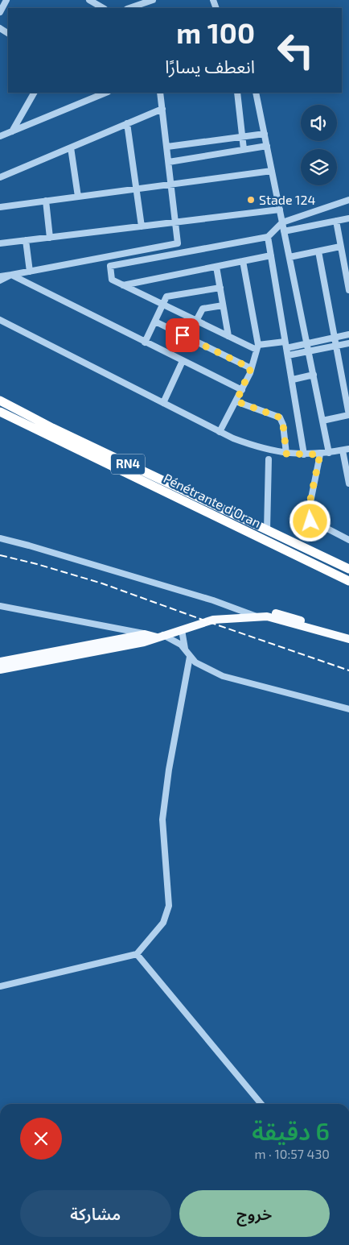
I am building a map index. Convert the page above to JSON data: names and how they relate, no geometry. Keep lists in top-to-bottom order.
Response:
{
  "streets": {
    "highway": ["RN4", "Pénétrante d'Oran"]
  },
  "places": ["Stade 124"],
  "page": {
    "turn": ["100 m", "انعطف يسارًا"],
    "heading": ["6 دقيقة", "430 m · 10:57"],
    "buttons": ["خروج", "مشاركة"]
  }
}
